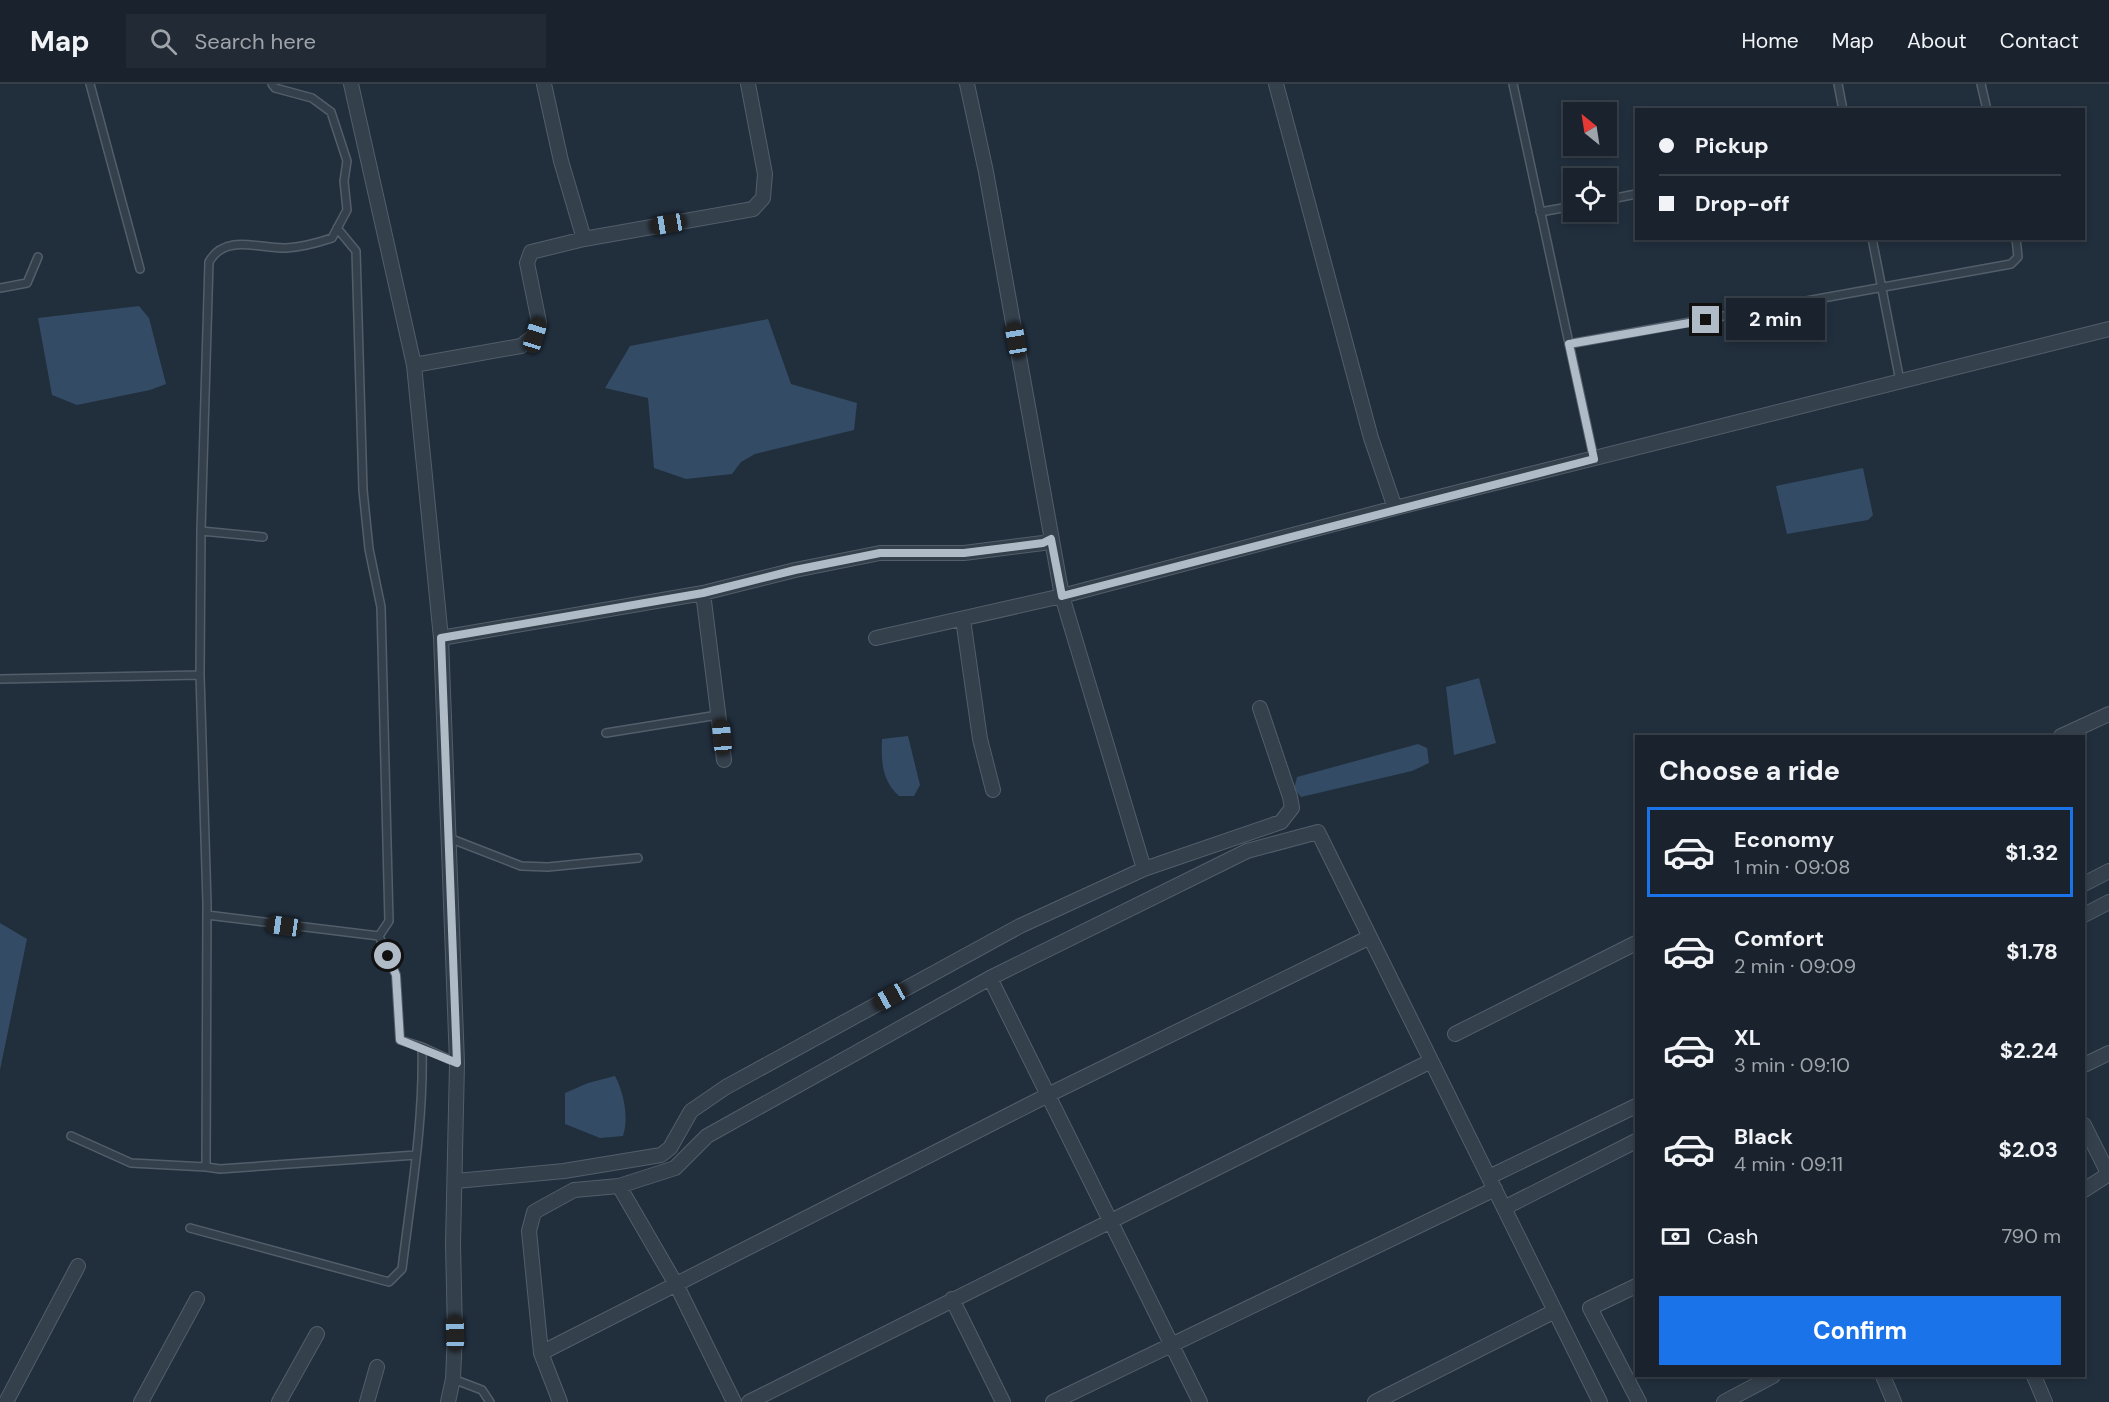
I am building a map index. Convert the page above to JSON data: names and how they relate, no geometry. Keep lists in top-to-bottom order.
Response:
{
  "north": "top left",
  "page": {
    "header": "Map",
    "search": "Search here",
    "nav": [
      "Home",
      "Map",
      "About",
      "Contact"
    ],
    "banner": ["Pickup", "Drop-off"],
    "bubble": "2 min",
    "heading": "Choose a ride",
    "list": [
      {
        "name": "Economy",
        "note": "1 min · 09:08",
        "value": "$1.32"
      },
      {
        "name": "Comfort",
        "note": "2 min · 09:09",
        "value": "$1.78"
      },
      {
        "name": "XL",
        "note": "3 min · 09:10",
        "value": "$2.24"
      },
      {
        "name": "Black",
        "note": "4 min · 09:11",
        "value": "$2.03"
      }
    ],
    "pay": ["Cash", "790 m"],
    "buttons": "Confirm"
  }
}
